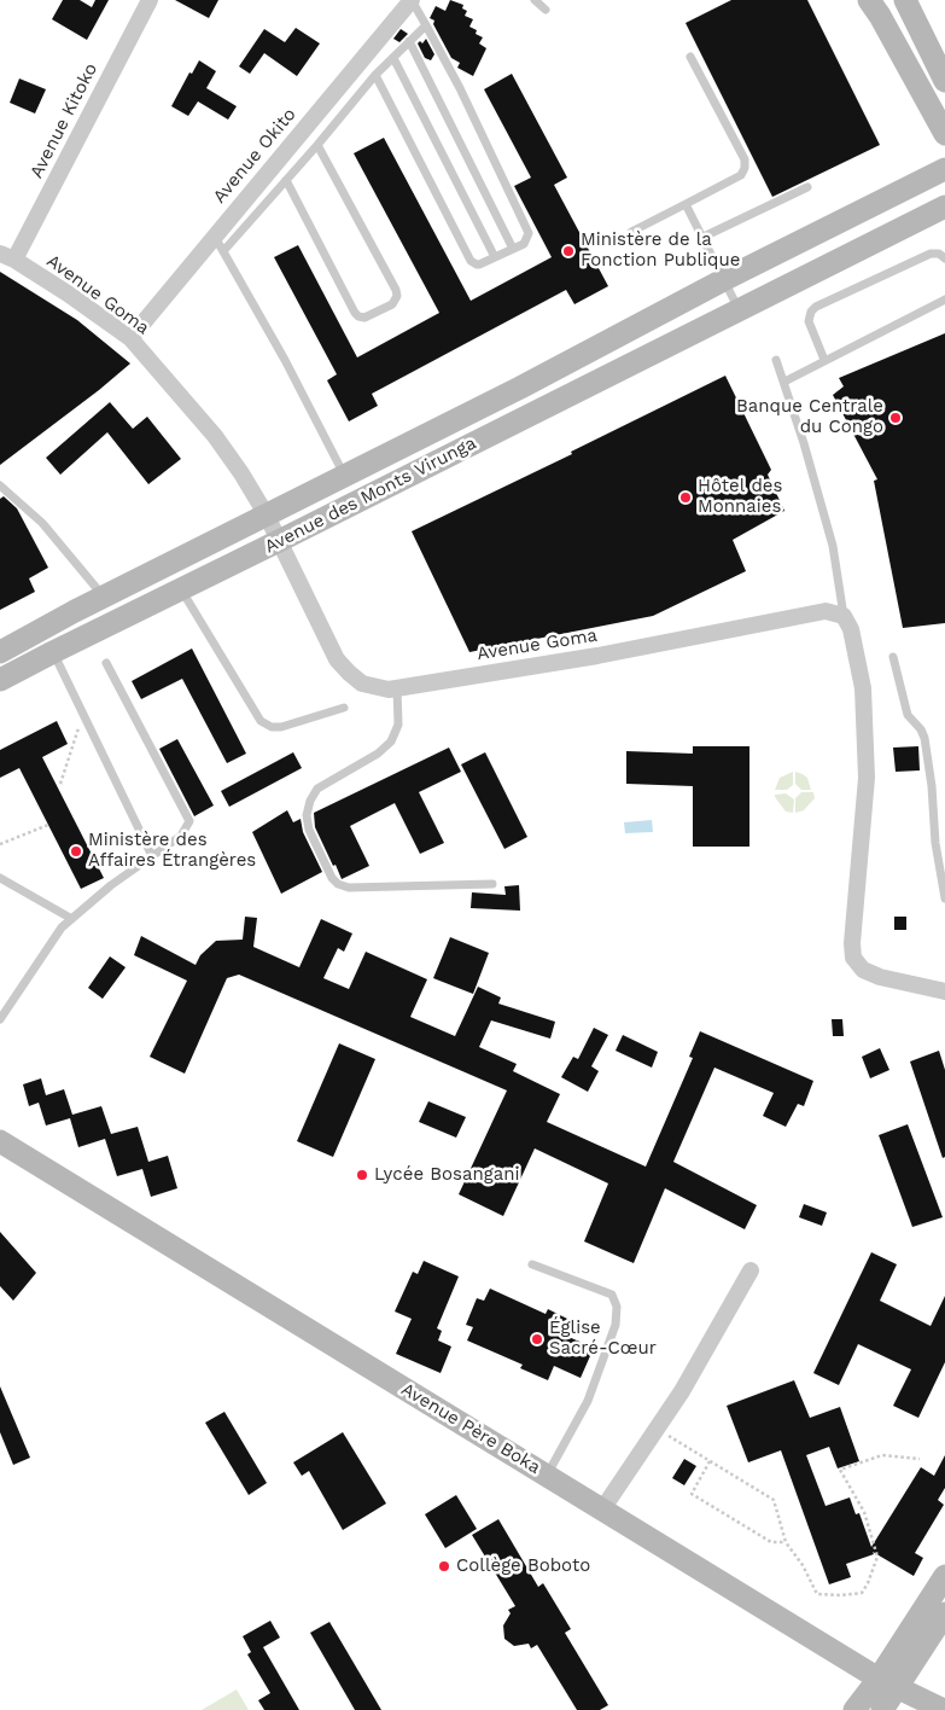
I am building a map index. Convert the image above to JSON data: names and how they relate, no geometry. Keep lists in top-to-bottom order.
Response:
{
  "streets": {
    "street": [
      "Avenue Kitoko",
      "Avenue Okito",
      "Avenue Goma",
      "Avenue des Monts Virunga",
      "Avenue Père Boka"
    ]
  },
  "crossings": [
    ["Avenue Kitoko", "Avenue Goma"],
    ["Avenue Okito", "Avenue Goma"],
    ["Avenue Goma", "Avenue des Monts Virunga"]
  ],
  "places": [
    "Ministère de la Fonction Publique",
    "Banque Centrale du Congo",
    "Hôtel des Monnaies",
    "Ministère des Affaires Étrangères",
    "Lycée Bosangani",
    "Église Sacré-Cœur",
    "Collège Boboto"
  ]
}
